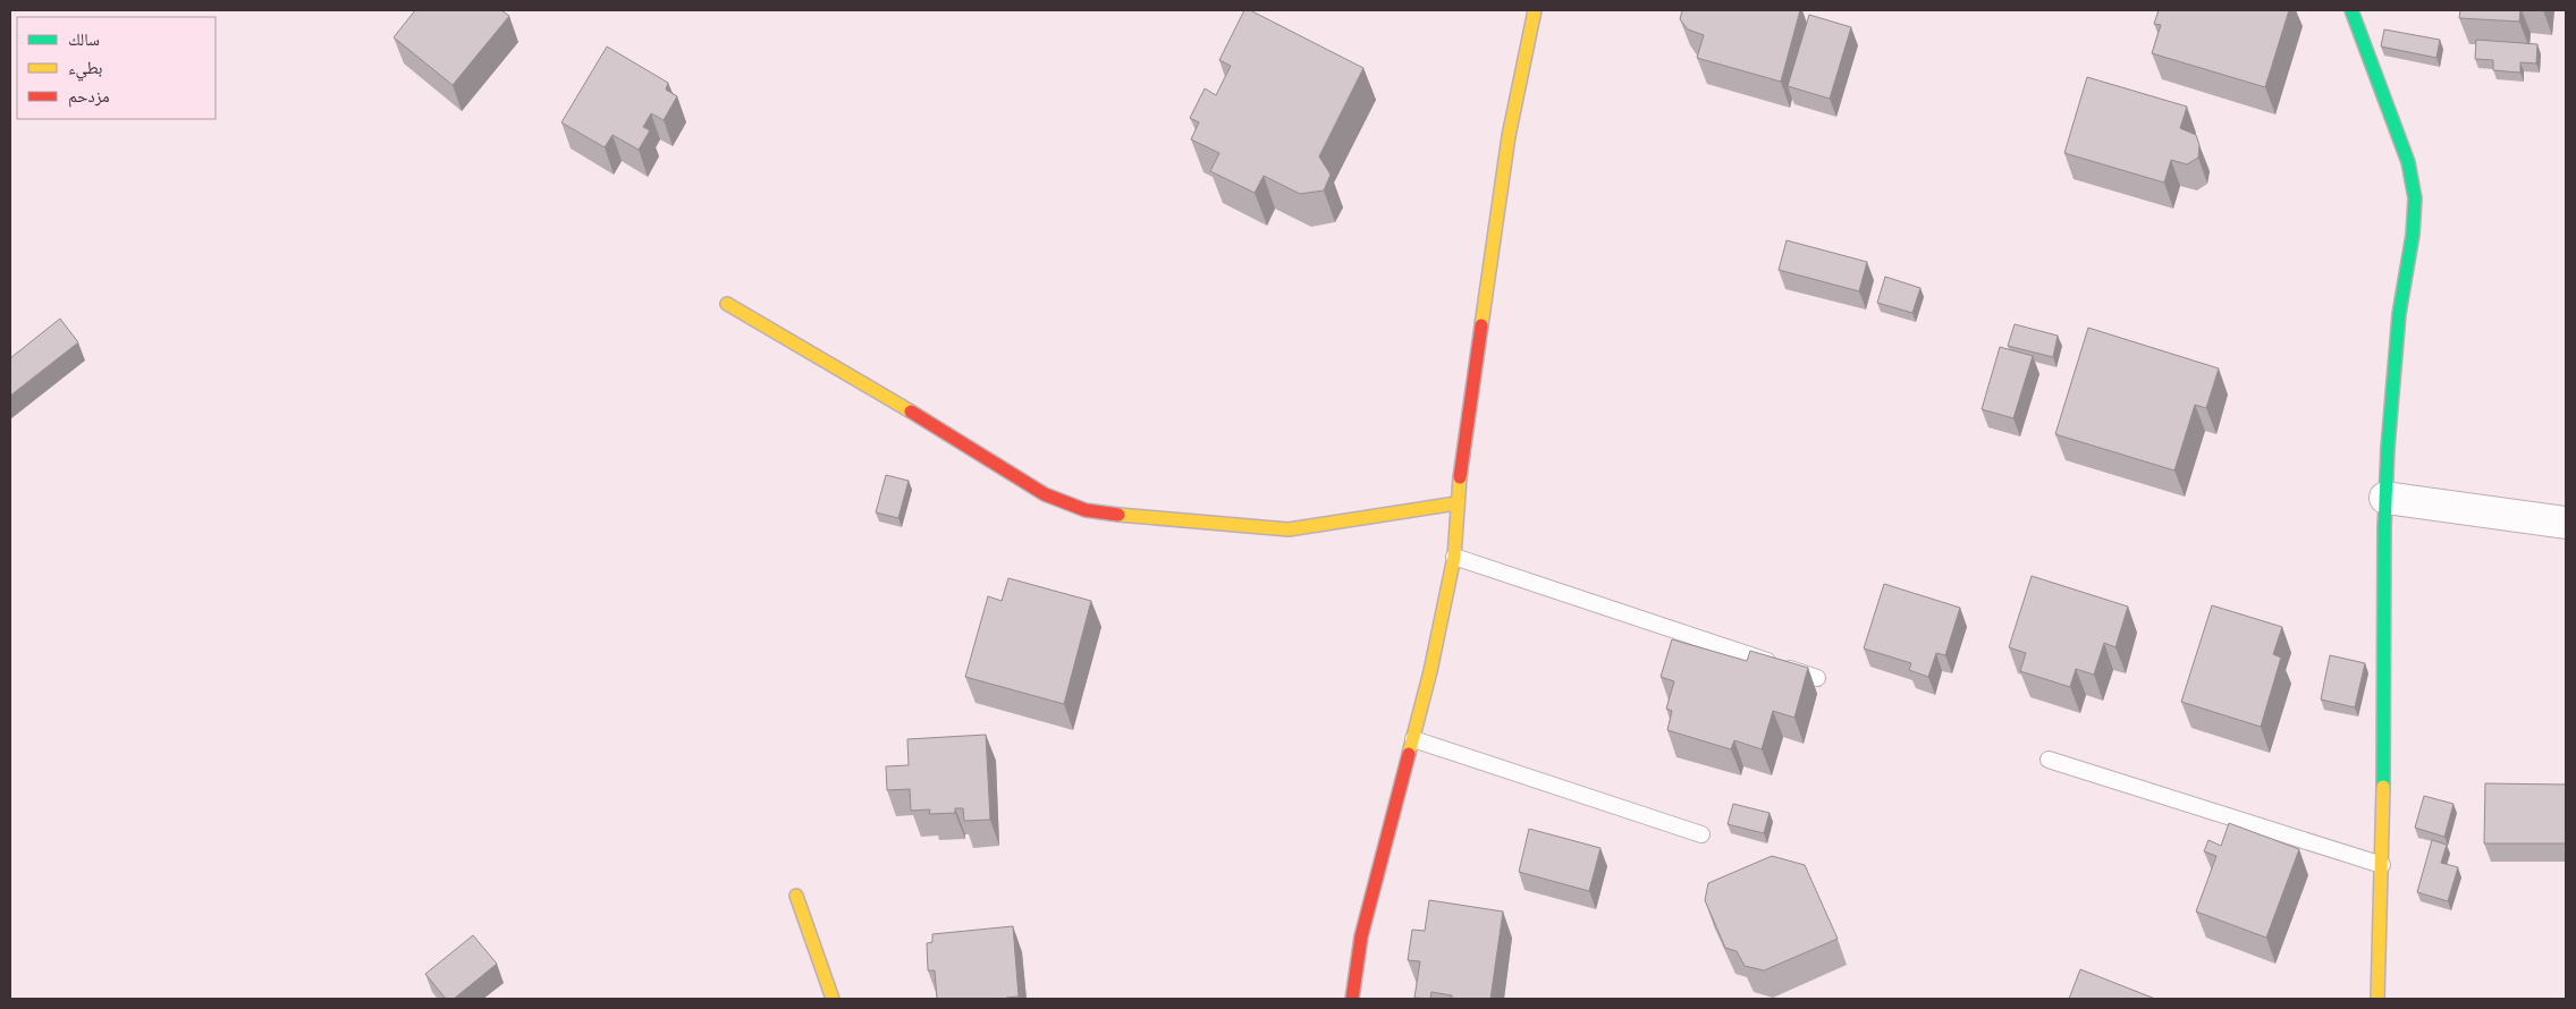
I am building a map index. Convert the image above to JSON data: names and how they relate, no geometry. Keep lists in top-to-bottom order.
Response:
{
  "legend": ["سالك", "بطيء", "مزدحم"]
}
